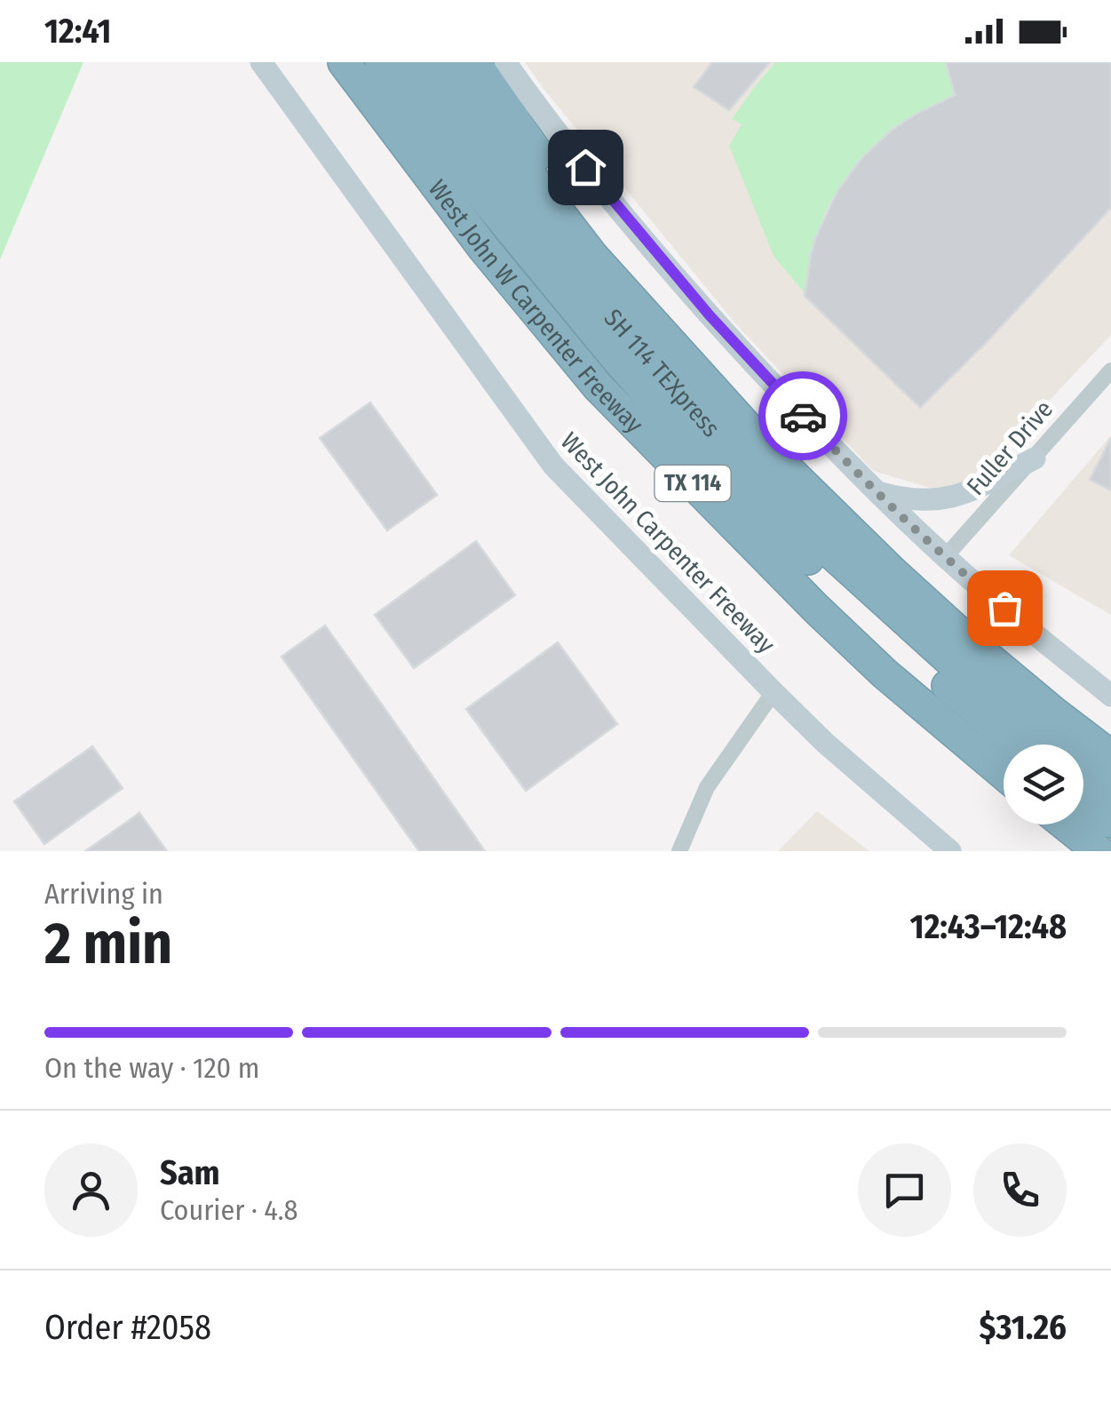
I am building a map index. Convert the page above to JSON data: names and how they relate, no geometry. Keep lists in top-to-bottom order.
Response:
{
  "streets": {
    "highway": ["West John W Carpenter Freeway", "SH 114 TEXpress", "TX 114"],
    "main road": ["West John Carpenter Freeway"],
    "street": ["Fuller Drive"]
  },
  "page": {
    "status": "12:41",
    "heading": ["2 min", "Arriving in", "12:43–12:48"],
    "panel": [
      "Sam",
      "Courier · 4.8",
      "Order #2058",
      "$31.26"
    ],
    "bar": "On the way · 120 m"
  }
}
